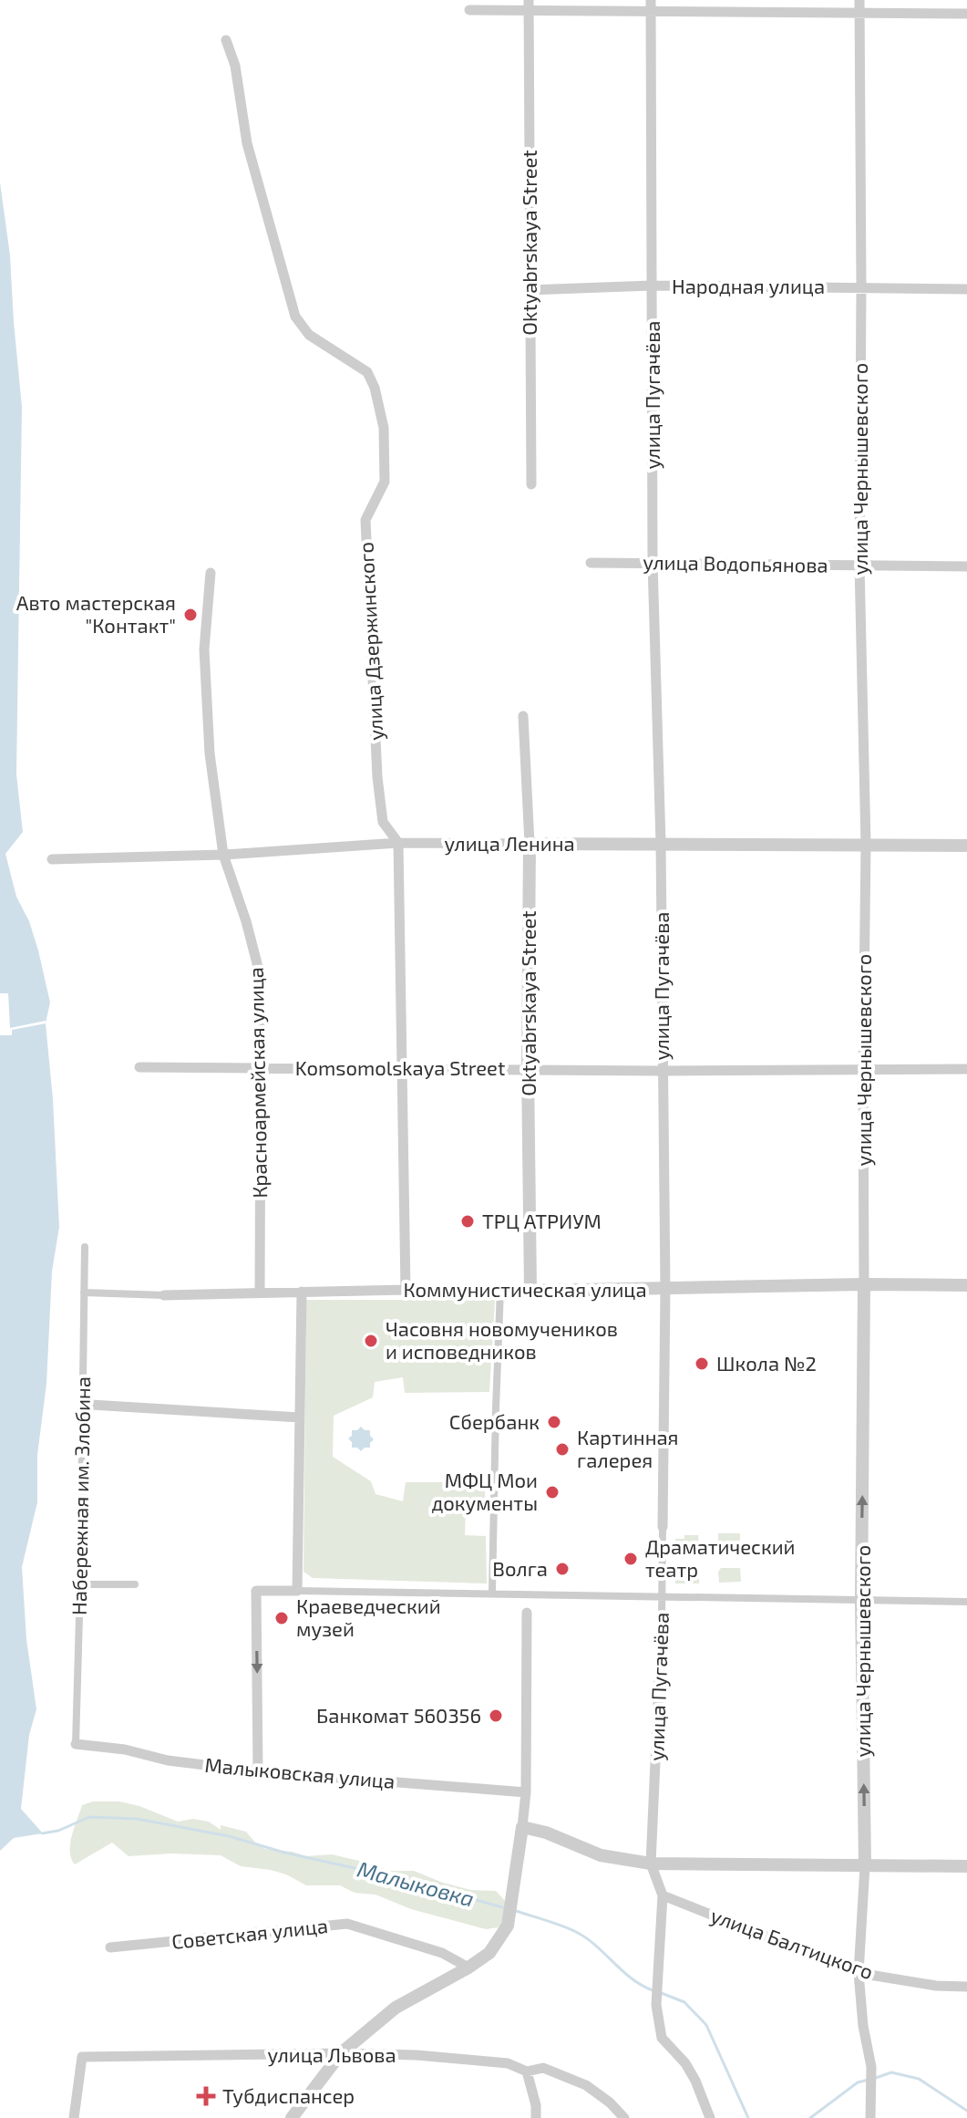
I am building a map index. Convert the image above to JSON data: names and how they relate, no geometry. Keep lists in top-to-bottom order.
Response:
{
  "streets": {
    "street": [
      "Oktyabrskaya Street",
      "Народная улица",
      "улица Пугачёва",
      "улица Чернышевского",
      "улица Водопьянова",
      "улица Дзержинского",
      "улица Ленина",
      "Komsomolskaya Street",
      "Красноармейская улица",
      "Коммунистическая улица",
      "Набережная им. Злобина",
      "Малыковская улица",
      "Советская улица",
      "улица Балтицкого",
      "улица Львова"
    ]
  },
  "crossings": [
    ["Oktyabrskaya Street", "Народная улица"],
    ["Oktyabrskaya Street", "улица Ленина"],
    ["Oktyabrskaya Street", "Komsomolskaya Street"],
    ["Oktyabrskaya Street", "Коммунистическая улица"],
    ["Народная улица", "улица Пугачёва"],
    ["Народная улица", "улица Чернышевского"],
    ["улица Пугачёва", "улица Водопьянова"],
    ["улица Пугачёва", "улица Ленина"],
    ["улица Пугачёва", "Komsomolskaya Street"],
    ["улица Пугачёва", "Коммунистическая улица"],
    ["улица Пугачёва", "улица Балтицкого"],
    ["улица Чернышевского", "улица Водопьянова"],
    ["улица Чернышевского", "улица Ленина"],
    ["улица Чернышевского", "Komsomolskaya Street"],
    ["улица Чернышевского", "Коммунистическая улица"],
    ["улица Чернышевского", "улица Балтицкого"],
    ["улица Дзержинского", "улица Ленина"],
    ["улица Дзержинского", "Komsomolskaya Street"],
    ["улица Дзержинского", "Коммунистическая улица"],
    ["улица Ленина", "Красноармейская улица"],
    ["Komsomolskaya Street", "Красноармейская улица"],
    ["Красноармейская улица", "Коммунистическая улица"],
    ["Коммунистическая улица", "Набережная им. Злобина"],
    ["Набережная им. Злобина", "Малыковская улица"]
  ],
  "water": ["Малыковка"],
  "places": {
    "other": [
      "Авто мастерская \"Контакт\"",
      "ТРЦ АТРИУМ",
      "Часовня новомучеников и исповедников",
      "Школа №2",
      "Сбербанк",
      "Картинная галерея",
      "МФЦ Мои документы",
      "Драматический театр",
      "Волга",
      "Краеведческий музей",
      "Банкомат 560356"
    ],
    "health": ["Тубдиспансер"]
  }
}
